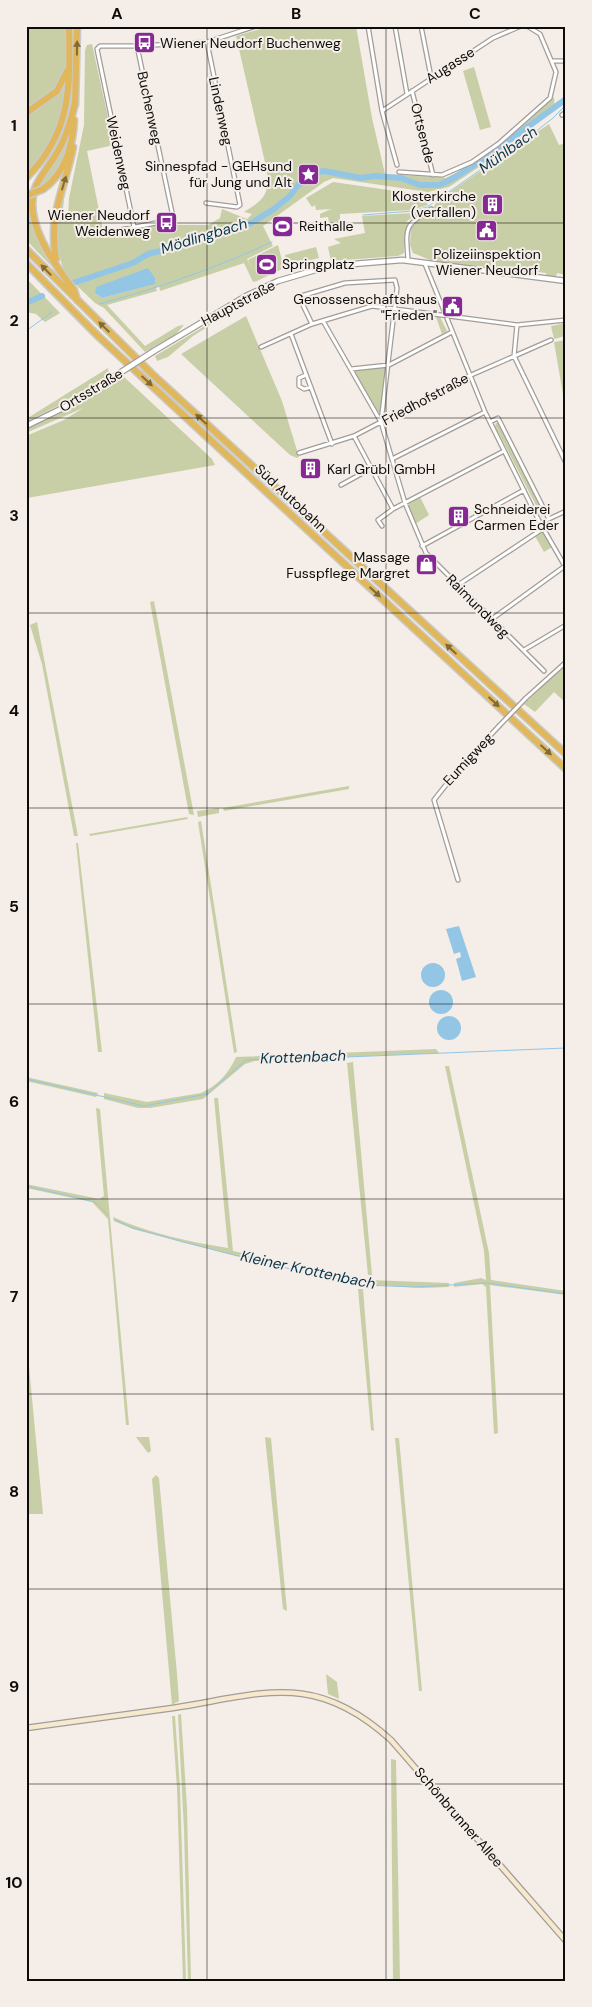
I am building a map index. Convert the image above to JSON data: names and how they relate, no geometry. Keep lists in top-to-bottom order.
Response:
{
  "streets": {
    "highway": ["Süd Autobahn"],
    "main road": ["Schönbrunner Allee"],
    "street": [
      "Augasse",
      "Buchenweg",
      "Lindenweg",
      "Ortsende",
      "Weidenweg",
      "Hauptstraße",
      "Ortsstraße",
      "Friedhofstraße",
      "Raimundweg",
      "Eumigweg"
    ]
  },
  "crossings": [
    ["Augasse", "Ortsende"],
    ["Buchenweg", "Weidenweg"],
    ["Hauptstraße", "Ortsstraße"],
    ["Friedhofstraße", "Raimundweg"]
  ],
  "water": [
    "Mühlbach",
    "Mödlingbach",
    "Krottenbach",
    "Kleiner Krottenbach"
  ],
  "places": {
    "bus stop": ["Wiener Neudorf Buchenweg", "Wiener Neudorf Weidenweg"],
    "place": ["Sinnespfad - GEHsund für Jung und Alt"],
    "building": ["Klosterkirche (verfallen)", "Karl Grübl GmbH", "Schneiderei Carmen Eder"],
    "sports": ["Reithalle", "Springplatz"],
    "public building": ["Polizeiinspektion Wiener Neudorf", "Genossenschaftshaus \"Frieden\""],
    "shop": ["Massage Fusspflege Margret"]
  },
  "grid": {
    "columns": ["A", "B", "C"],
    "rows": [
      "1",
      "2",
      "3",
      "4",
      "5",
      "6",
      "7",
      "8",
      "9",
      "10"
    ]
  }
}
